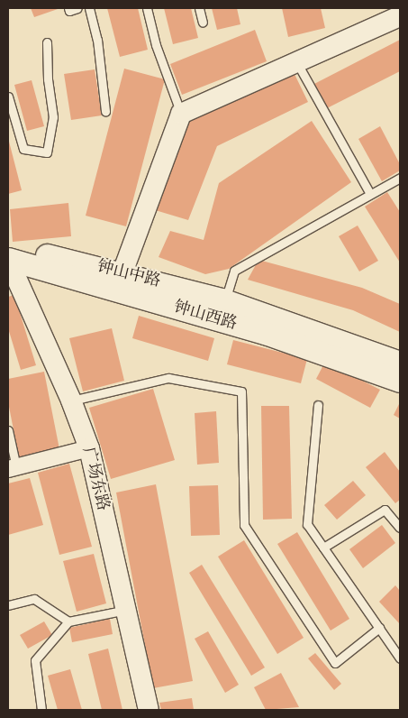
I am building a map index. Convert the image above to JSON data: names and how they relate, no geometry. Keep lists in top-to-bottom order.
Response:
{
  "streets": {
    "main road": ["钟山中路", "钟山西路"],
    "street": ["广场东路"]
  },
  "crossings": [
    ["钟山中路", "钟山西路"],
    ["钟山西路", "广场东路"]
  ]
}
